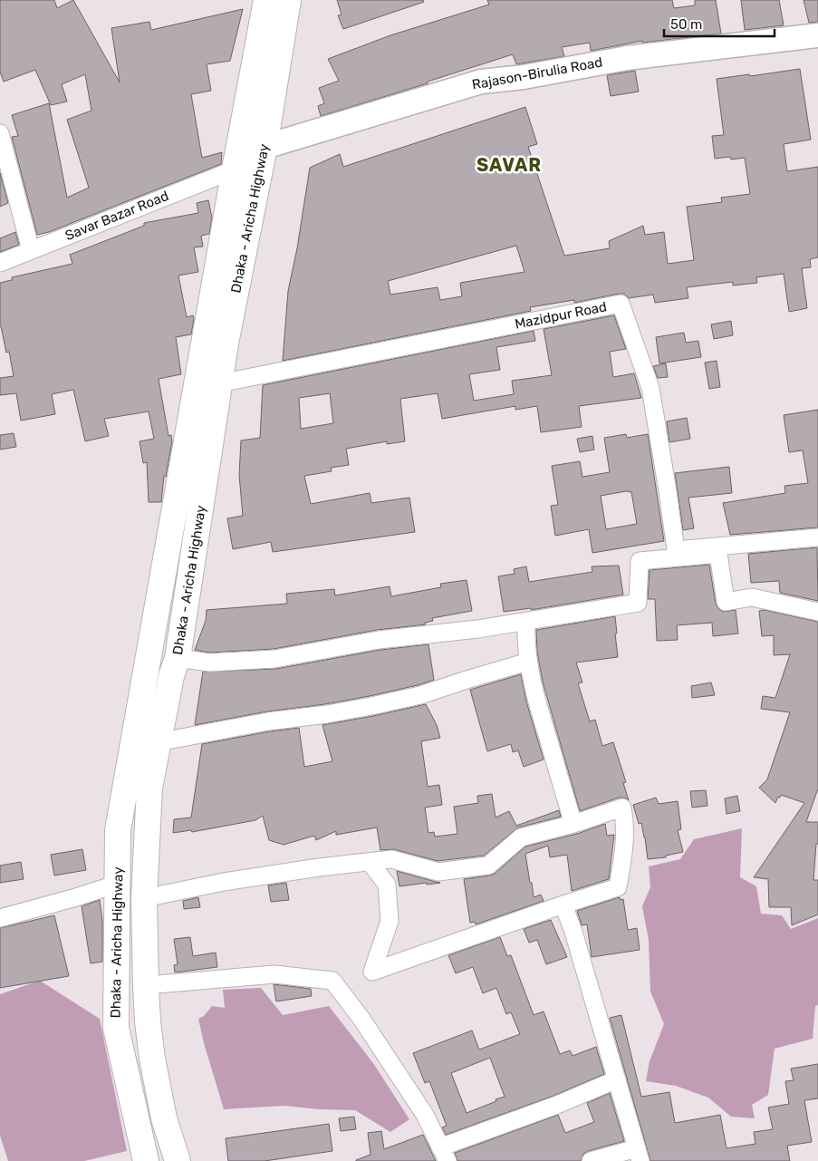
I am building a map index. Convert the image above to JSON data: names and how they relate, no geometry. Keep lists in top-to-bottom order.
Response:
{
  "streets": {
    "highway": ["Dhaka - Aricha Highway"],
    "street": ["Rajason-Birulia Road", "Savar Bazar Road", "Mazidpur Road"]
  },
  "crossings": [
    ["Rajason-Birulia Road", "Dhaka - Aricha Highway"],
    ["Savar Bazar Road", "Dhaka - Aricha Highway"],
    ["Dhaka - Aricha Highway", "Mazidpur Road"]
  ],
  "districts": ["SAVAR"],
  "scale_bar": "50 m"
}
